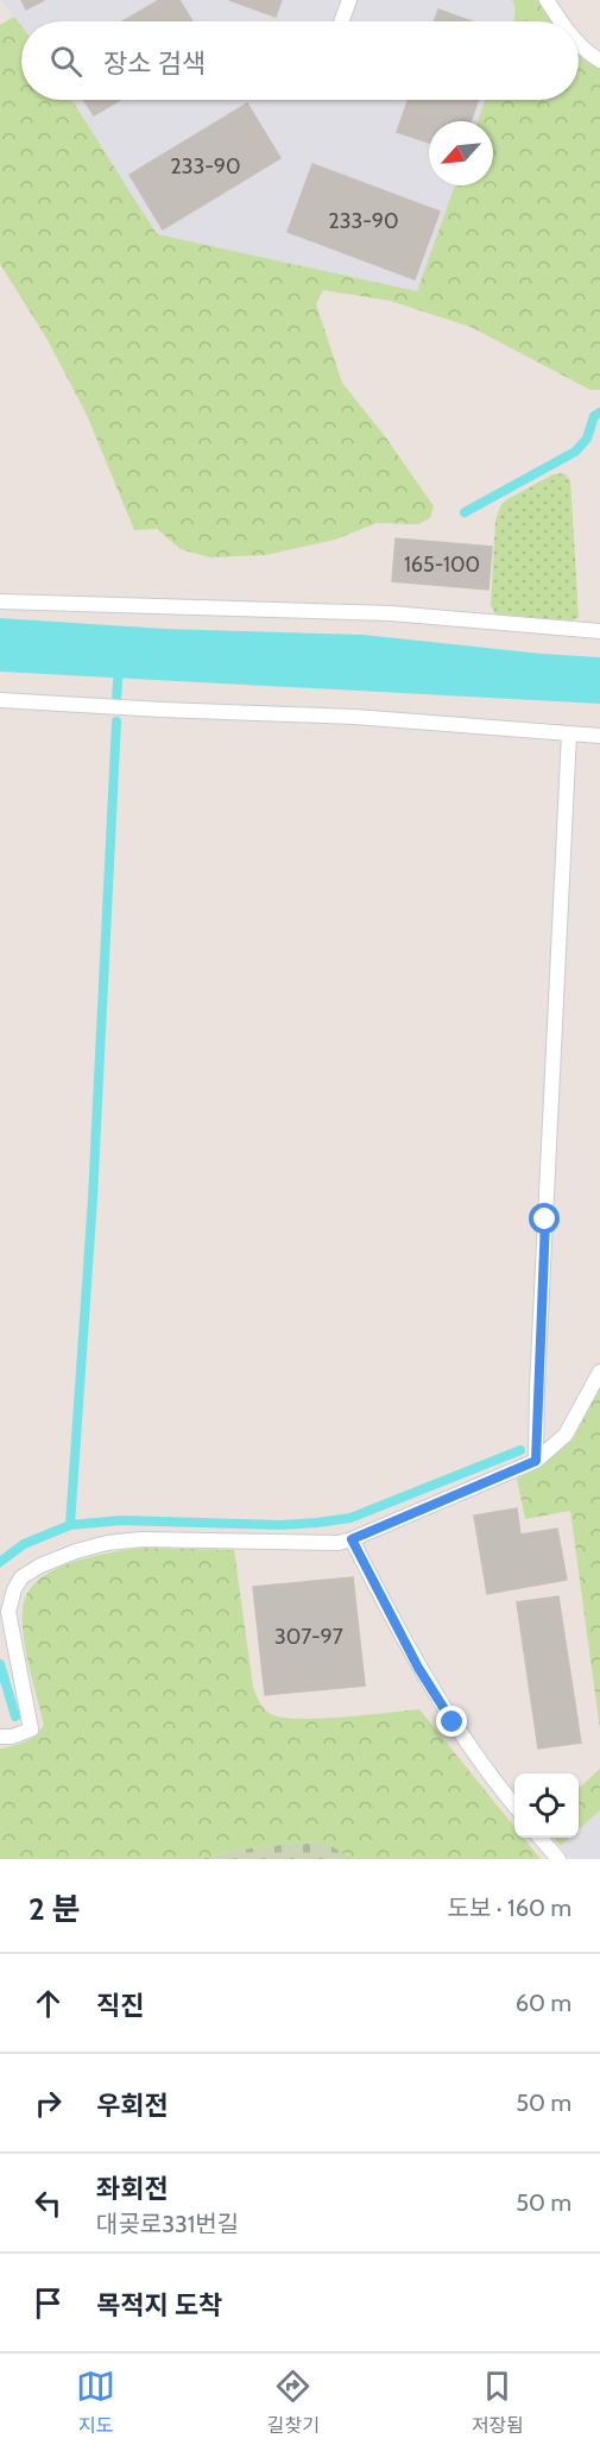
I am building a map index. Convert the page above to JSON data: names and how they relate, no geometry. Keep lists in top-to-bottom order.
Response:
{
  "house_numbers": [
    "233-90",
    "233-90",
    "165-100",
    "307-97"
  ],
  "north": "bottom left",
  "page": {
    "search": "장소 검색",
    "heading": ["2 분", "도보 · 160 m"],
    "list": [
      ["직진", "60 m"],
      ["우회전", "50 m"],
      ["좌회전", "대곶로331번길", "50 m"],
      "목적지 도착"
    ],
    "nav": ["지도", "길찾기", "저장됨"]
  }
}
